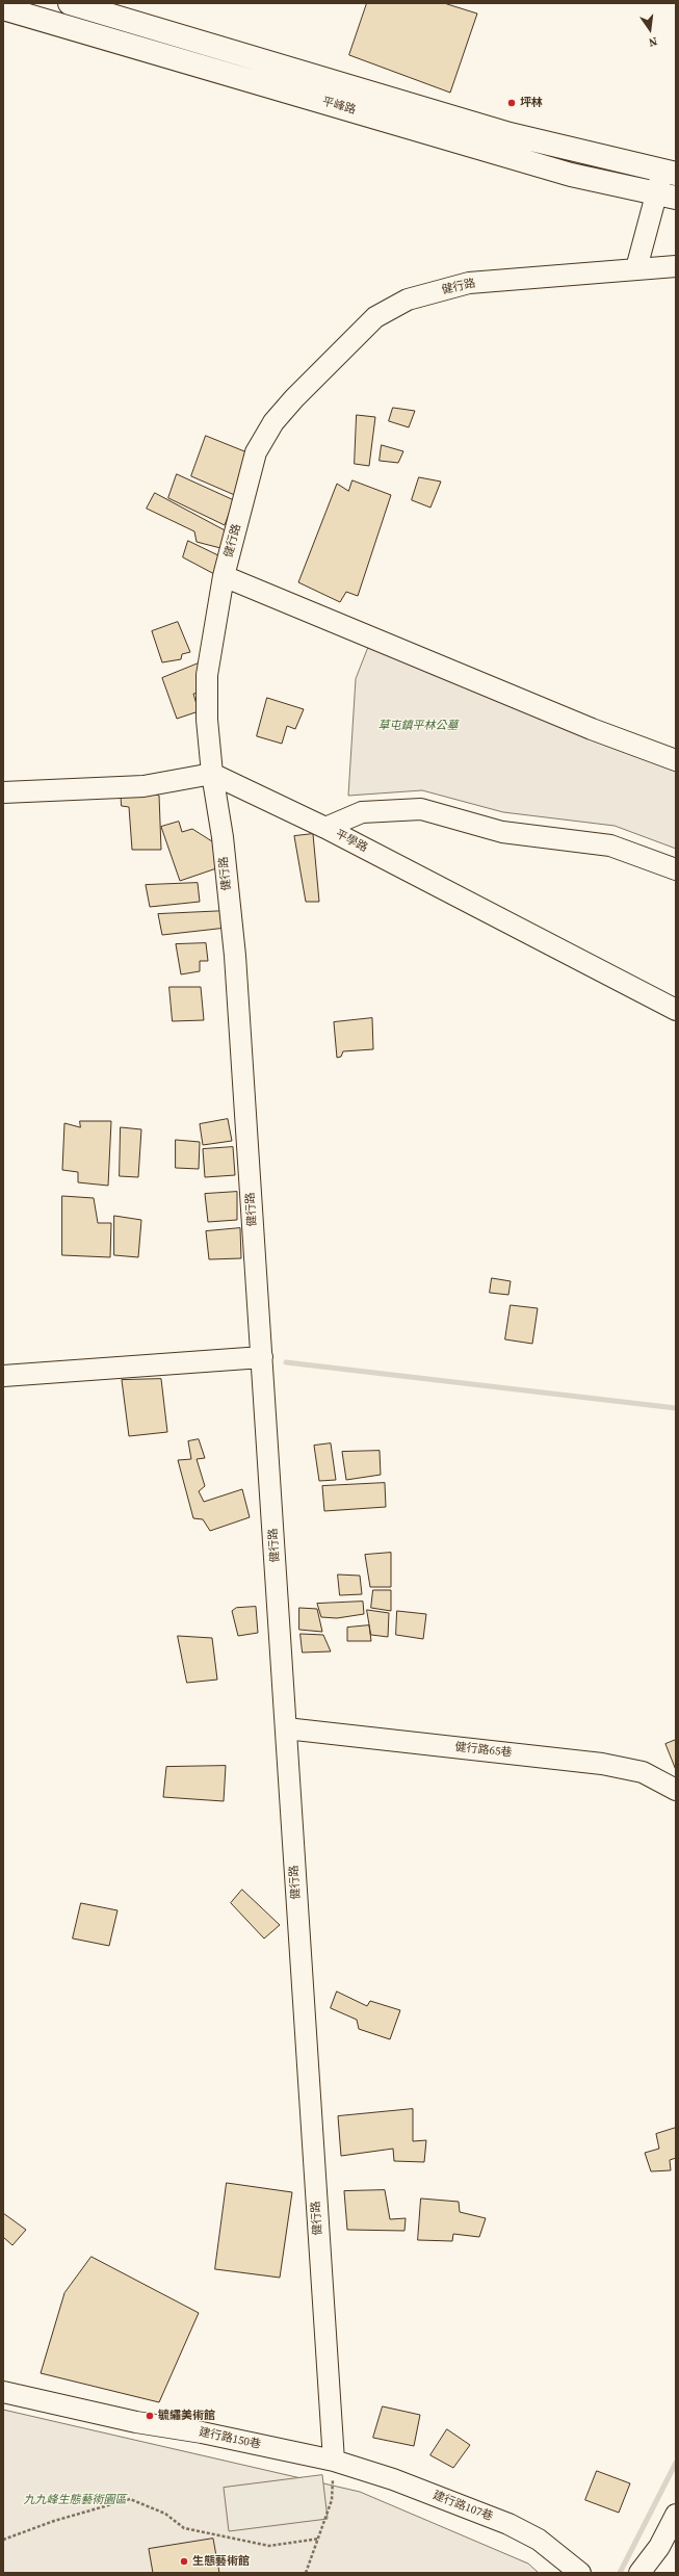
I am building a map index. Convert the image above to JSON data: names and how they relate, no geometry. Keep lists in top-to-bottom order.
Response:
{
  "streets": {
    "main road": ["平峰路"],
    "street": [
      "健行路",
      "平學路",
      "健行路65巷",
      "建行路150巷",
      "建行路107巷"
    ]
  },
  "crossings": [
    ["健行路", "平學路"],
    ["健行路", "健行路65巷"],
    ["健行路", "建行路150巷"],
    ["健行路", "建行路107巷"],
    ["建行路150巷", "建行路107巷"]
  ],
  "parks": ["草屯鎮平林公墓", "九九峰生態藝術園區"],
  "places": ["坪林", "毓繡美術館", "生態藝術館"],
  "north": "bottom"
}
